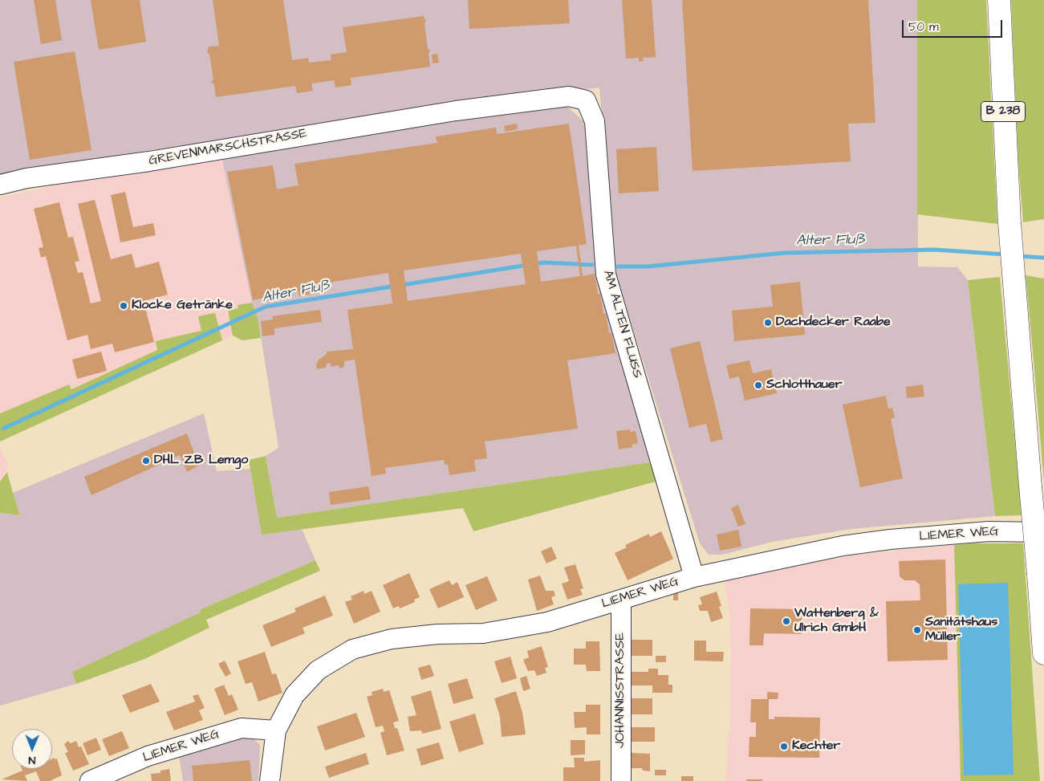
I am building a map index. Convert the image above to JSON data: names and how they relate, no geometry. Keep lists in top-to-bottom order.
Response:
{
  "streets": {
    "main road": ["B 238"],
    "street": [
      "GREVENMARSCHSTRASSE",
      "AM ALTEN FLUSS",
      "LIEMER WEG",
      "JOHANNISSTRASSE"
    ]
  },
  "crossings": [
    ["GREVENMARSCHSTRASSE", "AM ALTEN FLUSS"],
    ["AM ALTEN FLUSS", "LIEMER WEG"],
    ["LIEMER WEG", "JOHANNISSTRASSE"]
  ],
  "water": ["Alter Fluß"],
  "places": [
    "Klocke Getränke",
    "Dachdecker Raabe",
    "Schlotthauer",
    "DHL ZB Lemgo",
    "Wattenberg & Ulrich GmbH",
    "Sanitätshaus Müller",
    "Kechter"
  ],
  "scale_bar": "50 m",
  "north": "bottom"
}
